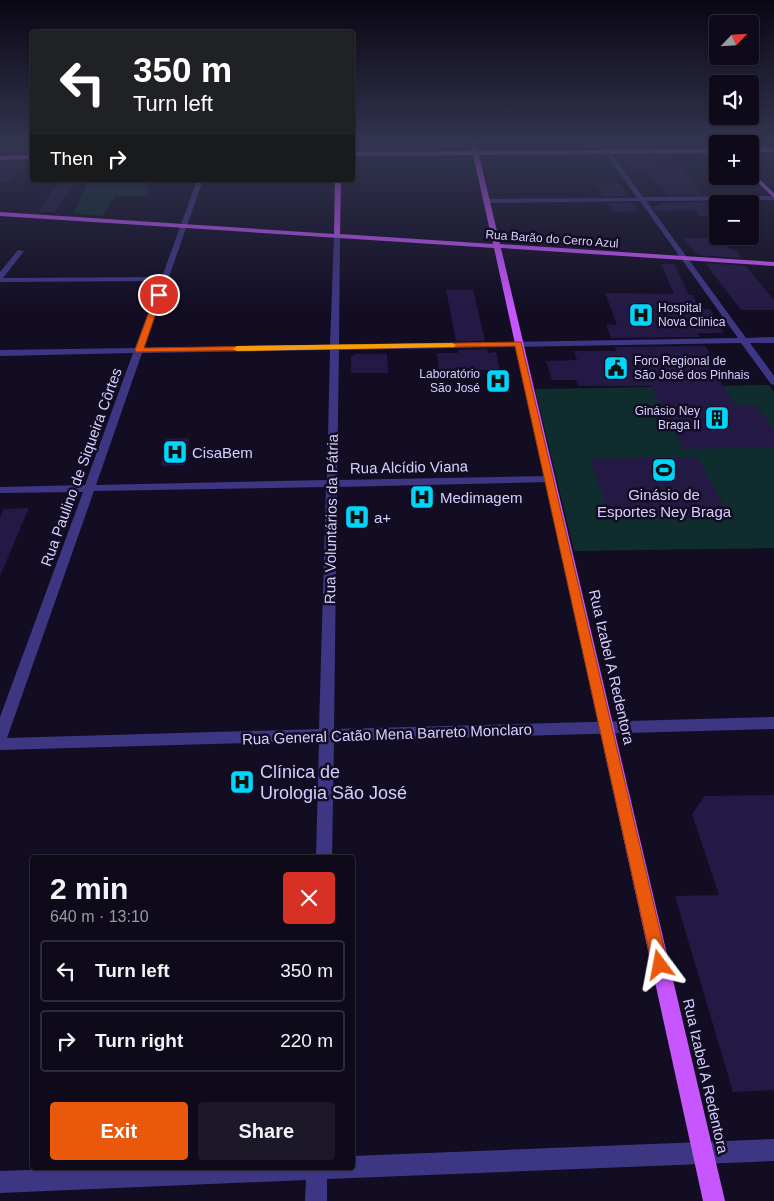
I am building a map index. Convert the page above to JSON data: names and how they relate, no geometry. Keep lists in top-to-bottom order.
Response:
{
  "streets": {
    "main road": ["Rua Barão do Cerro Azul", "Rua Voluntários da Pátria", "Rua Izabel A Redentora"],
    "street": ["Rua Paulino de Siqueira Côrtes", "Rua Alcídio Viana", "Rua General Catão Mena Barreto Monclaro"]
  },
  "crossings": [
    ["Rua Barão do Cerro Azul", "Rua Paulino de Siqueira Côrtes"],
    ["Rua Barão do Cerro Azul", "Rua Voluntários da Pátria"],
    ["Rua Barão do Cerro Azul", "Rua Izabel A Redentora"],
    ["Rua Paulino de Siqueira Côrtes", "Rua Alcídio Viana"],
    ["Rua Alcídio Viana", "Rua Voluntários da Pátria"],
    ["Rua Alcídio Viana", "Rua Izabel A Redentora"],
    ["Rua Voluntários da Pátria", "Rua General Catão Mena Barreto Monclaro"],
    ["Rua Izabel A Redentora", "Rua General Catão Mena Barreto Monclaro"]
  ],
  "places": {
    "hospital": [
      "Hospital Nova Clinica",
      "Laboratório São José",
      "CisaBem",
      "Medimagem",
      "a+",
      "Clínica de Urologia São José"
    ],
    "public building": ["Foro Regional de São José dos Pinhais"],
    "building": ["Ginásio Ney Braga II"],
    "sports": ["Ginásio de Esportes Ney Braga"]
  },
  "north": "top right",
  "page": {
    "map_buttons": ["+", "−"],
    "turn": ["350 m", "Turn left"],
    "then": "Then",
    "heading": ["2 min", "640 m · 13:10"],
    "list": [
      {
        "name": "Turn left",
        "value": "350 m"
      },
      {
        "name": "Turn right",
        "value": "220 m"
      }
    ],
    "buttons": ["Exit", "Share"]
  }
}
